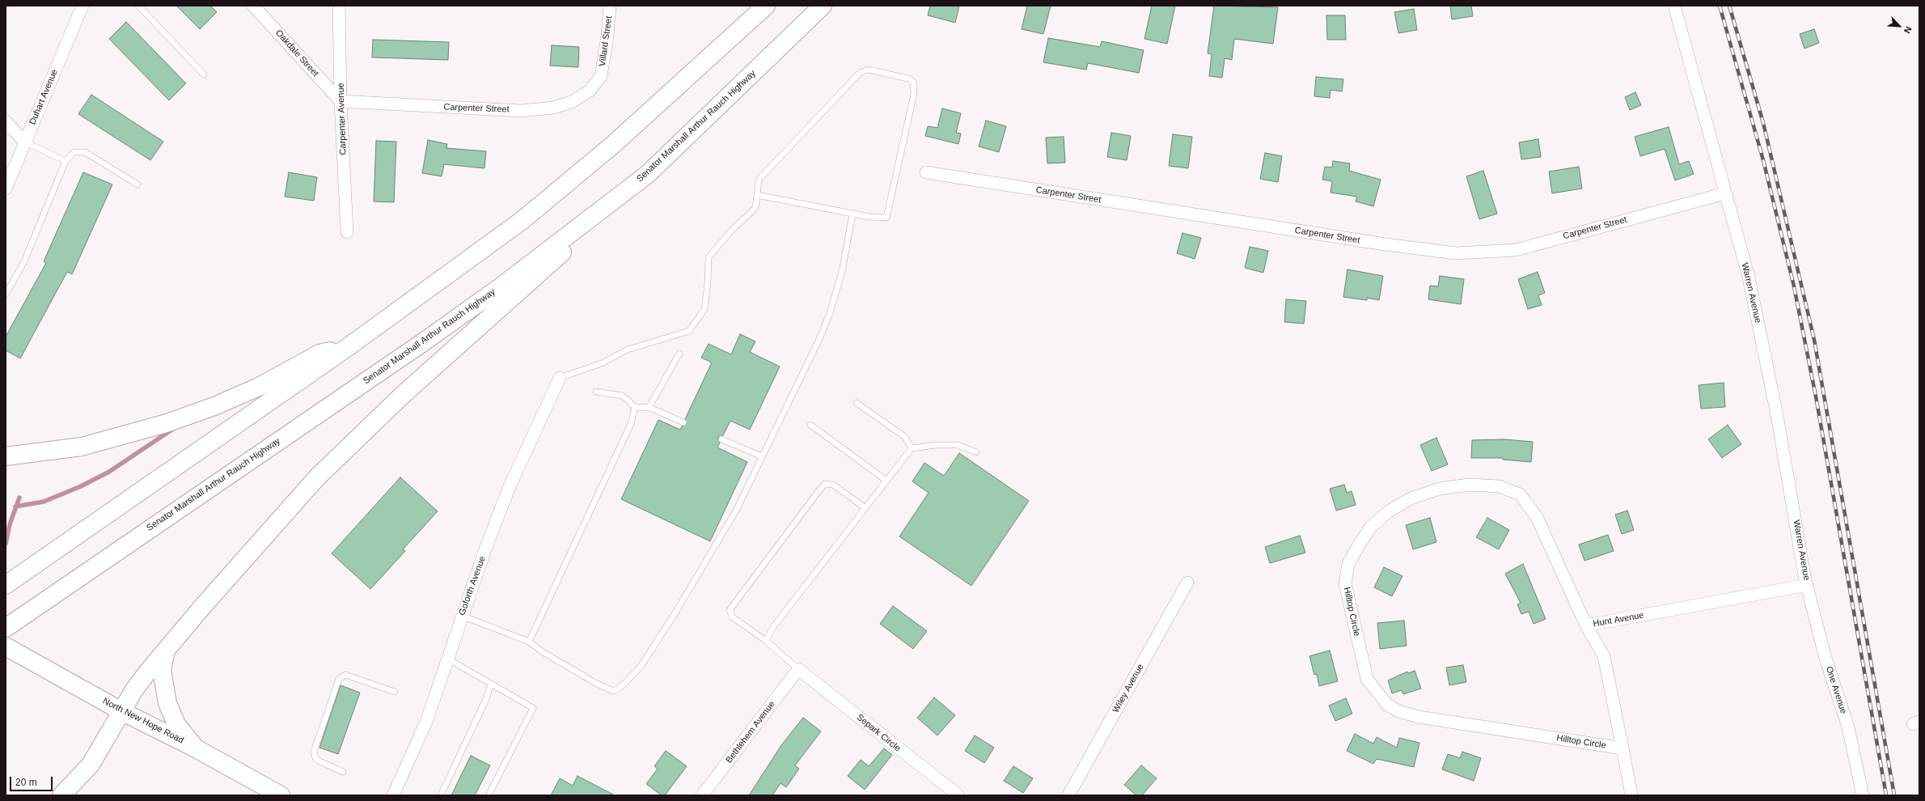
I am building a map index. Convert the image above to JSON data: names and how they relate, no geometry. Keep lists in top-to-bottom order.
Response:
{
  "streets": {
    "main road": ["Senator Marshall Arthur Rauch Highway", "North New Hope Road"],
    "street": [
      "Villard Street",
      "Oakdale Street",
      "Duhart Avenue",
      "Carpenter Street",
      "Carpenter Avenue",
      "Warren Avenue",
      "Goforth Avenue",
      "Hilltop Circle",
      "Hunt Avenue",
      "Wiley Avenue",
      "One Avenue",
      "Bethlehem Avenue",
      "Separk Circle"
    ]
  },
  "crossings": [
    ["Villard Street", "Carpenter Street"],
    ["Oakdale Street", "Carpenter Street"],
    ["Oakdale Street", "Carpenter Avenue"],
    ["Carpenter Street", "Carpenter Avenue"],
    ["Carpenter Street", "Warren Avenue"],
    ["Warren Avenue", "Hunt Avenue"],
    ["Warren Avenue", "One Avenue"],
    ["Hilltop Circle", "Hunt Avenue"],
    ["Hunt Avenue", "One Avenue"],
    ["Bethlehem Avenue", "Separk Circle"]
  ],
  "scale_bar": "20 m",
  "north": "bottom right"
}
